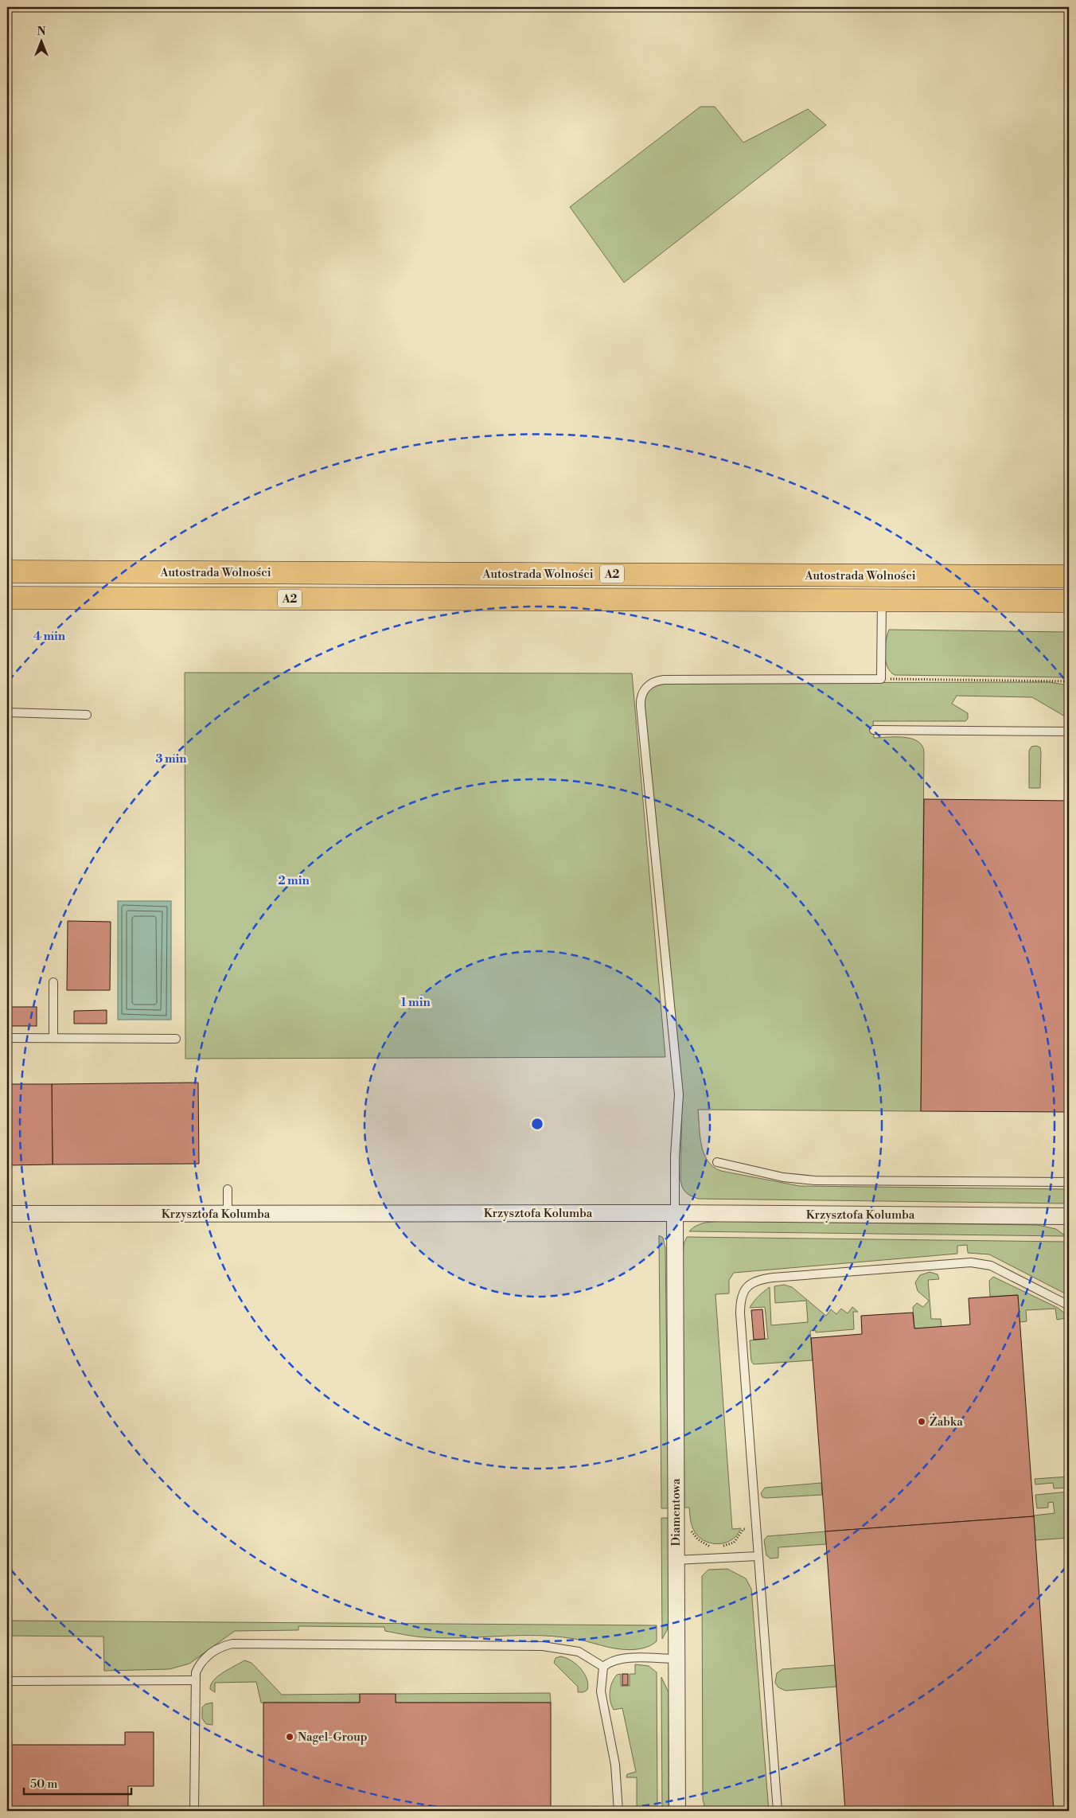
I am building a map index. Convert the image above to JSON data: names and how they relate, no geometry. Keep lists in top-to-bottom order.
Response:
{
  "streets": {
    "highway": ["Autostrada Wolności", "A2"],
    "street": ["Krzysztofa Kolumba", "Diamentowa"]
  },
  "crossings": [
    ["Krzysztofa Kolumba", "Diamentowa"]
  ],
  "places": ["Żabka", "Nagel-Group"],
  "scale_bar": "50 m",
  "north": "top",
  "rings": [
    "4 min",
    "3 min",
    "2 min",
    "1 min"
  ]
}
